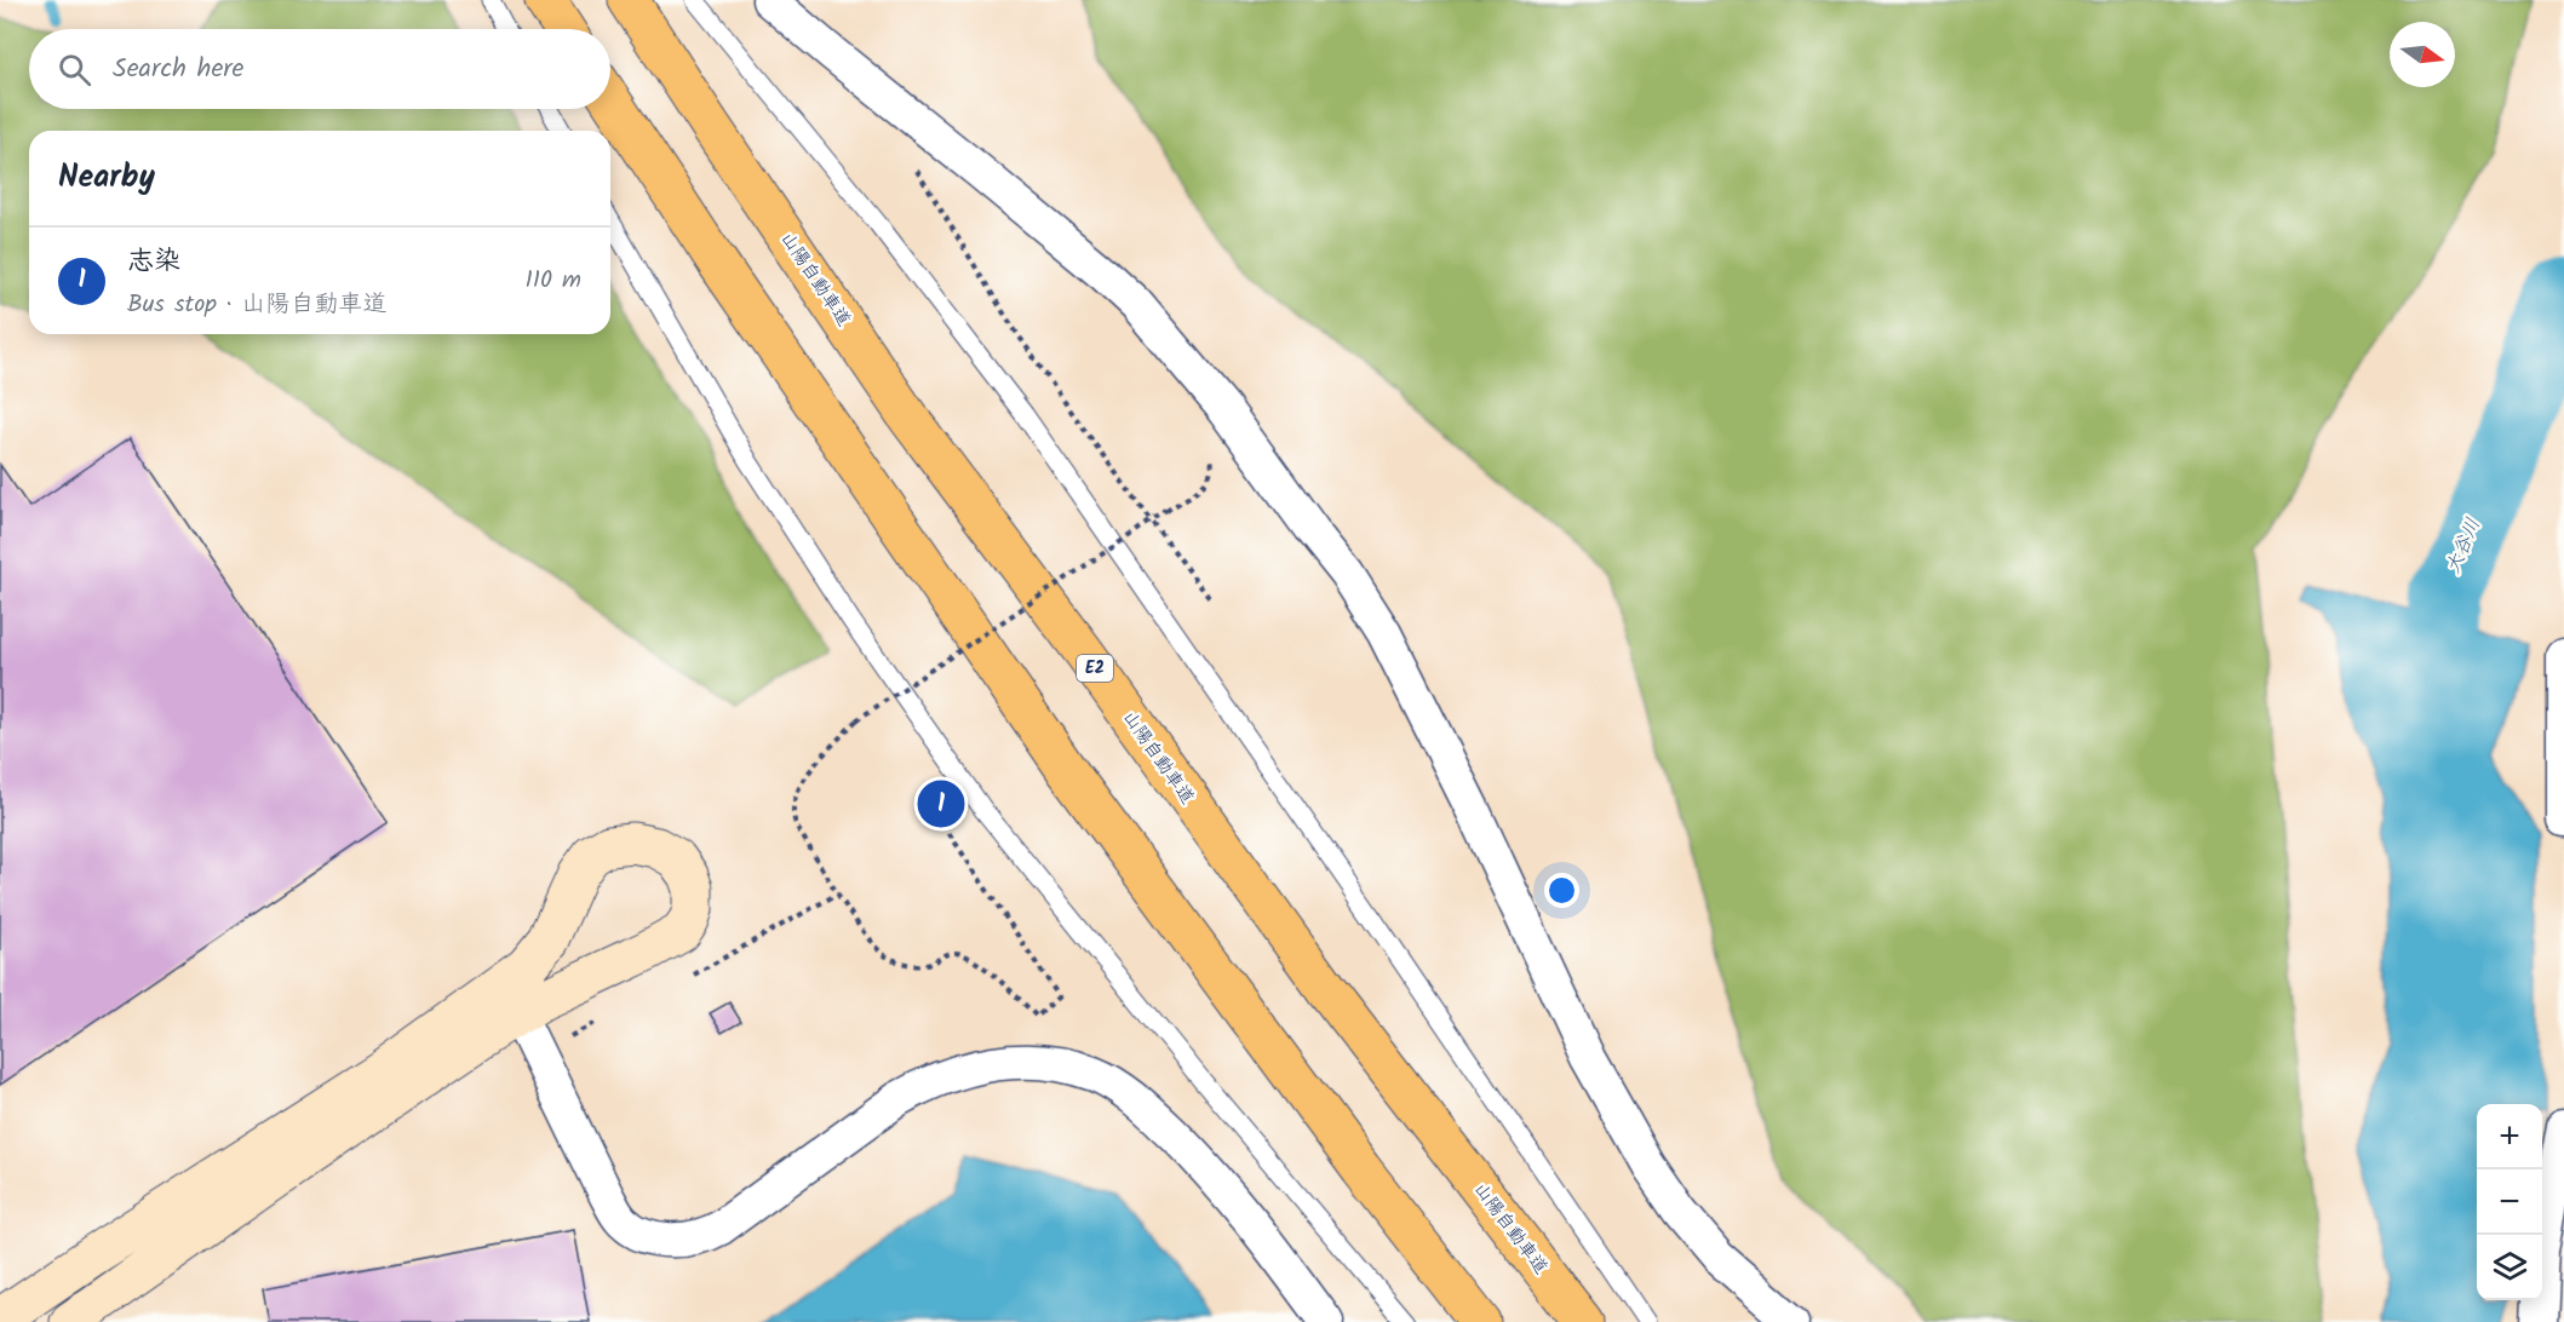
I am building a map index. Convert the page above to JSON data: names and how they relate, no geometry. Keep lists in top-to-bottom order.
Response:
{
  "streets": {
    "highway": ["山陽自動車道", "E2"]
  },
  "water": ["大谷川"],
  "north": "right",
  "page": {
    "search": "Search here",
    "heading": "Nearby",
    "list": [
      {
        "mark": "1",
        "name": "志染",
        "note": "Bus stop · 山陽自動車道",
        "value": "110 m"
      }
    ],
    "pins": "1",
    "map_buttons": ["+", "−"]
  }
}
